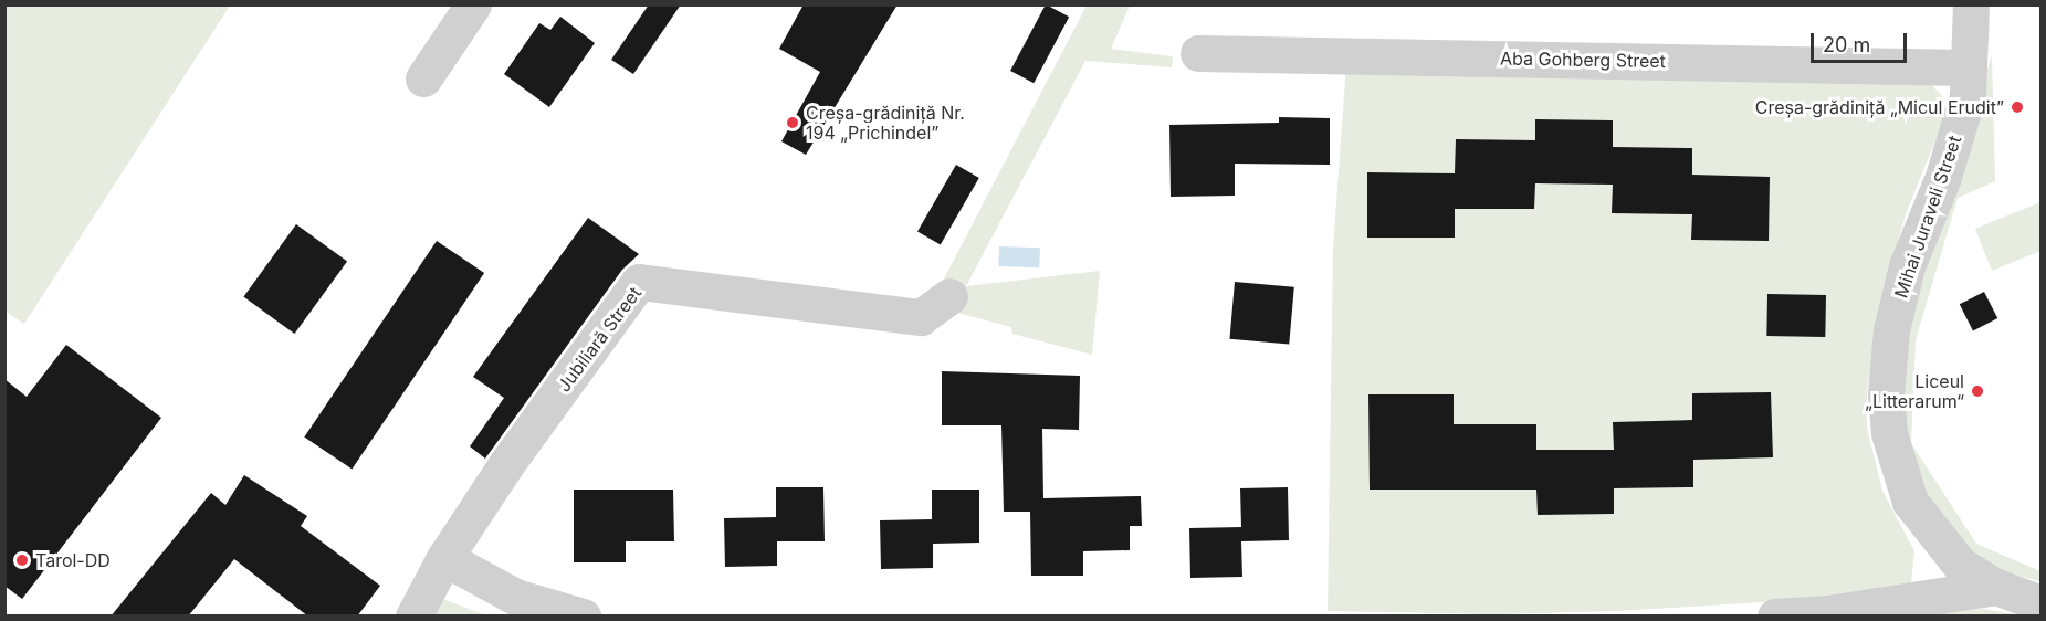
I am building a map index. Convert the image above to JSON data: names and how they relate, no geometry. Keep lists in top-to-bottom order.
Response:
{
  "streets": {
    "street": ["Aba Gohberg Street", "Mihai Juraveli Street", "Jubiliară Street"]
  },
  "crossings": [
    ["Aba Gohberg Street", "Mihai Juraveli Street"]
  ],
  "places": [
    "Creșa-grădiniță „Micul Erudit”",
    "Creșa-grădiniță Nr. 194 „Prichindel”",
    "Liceul „Litterarum“",
    "Tarol-DD"
  ],
  "scale_bar": "20 m"
}
